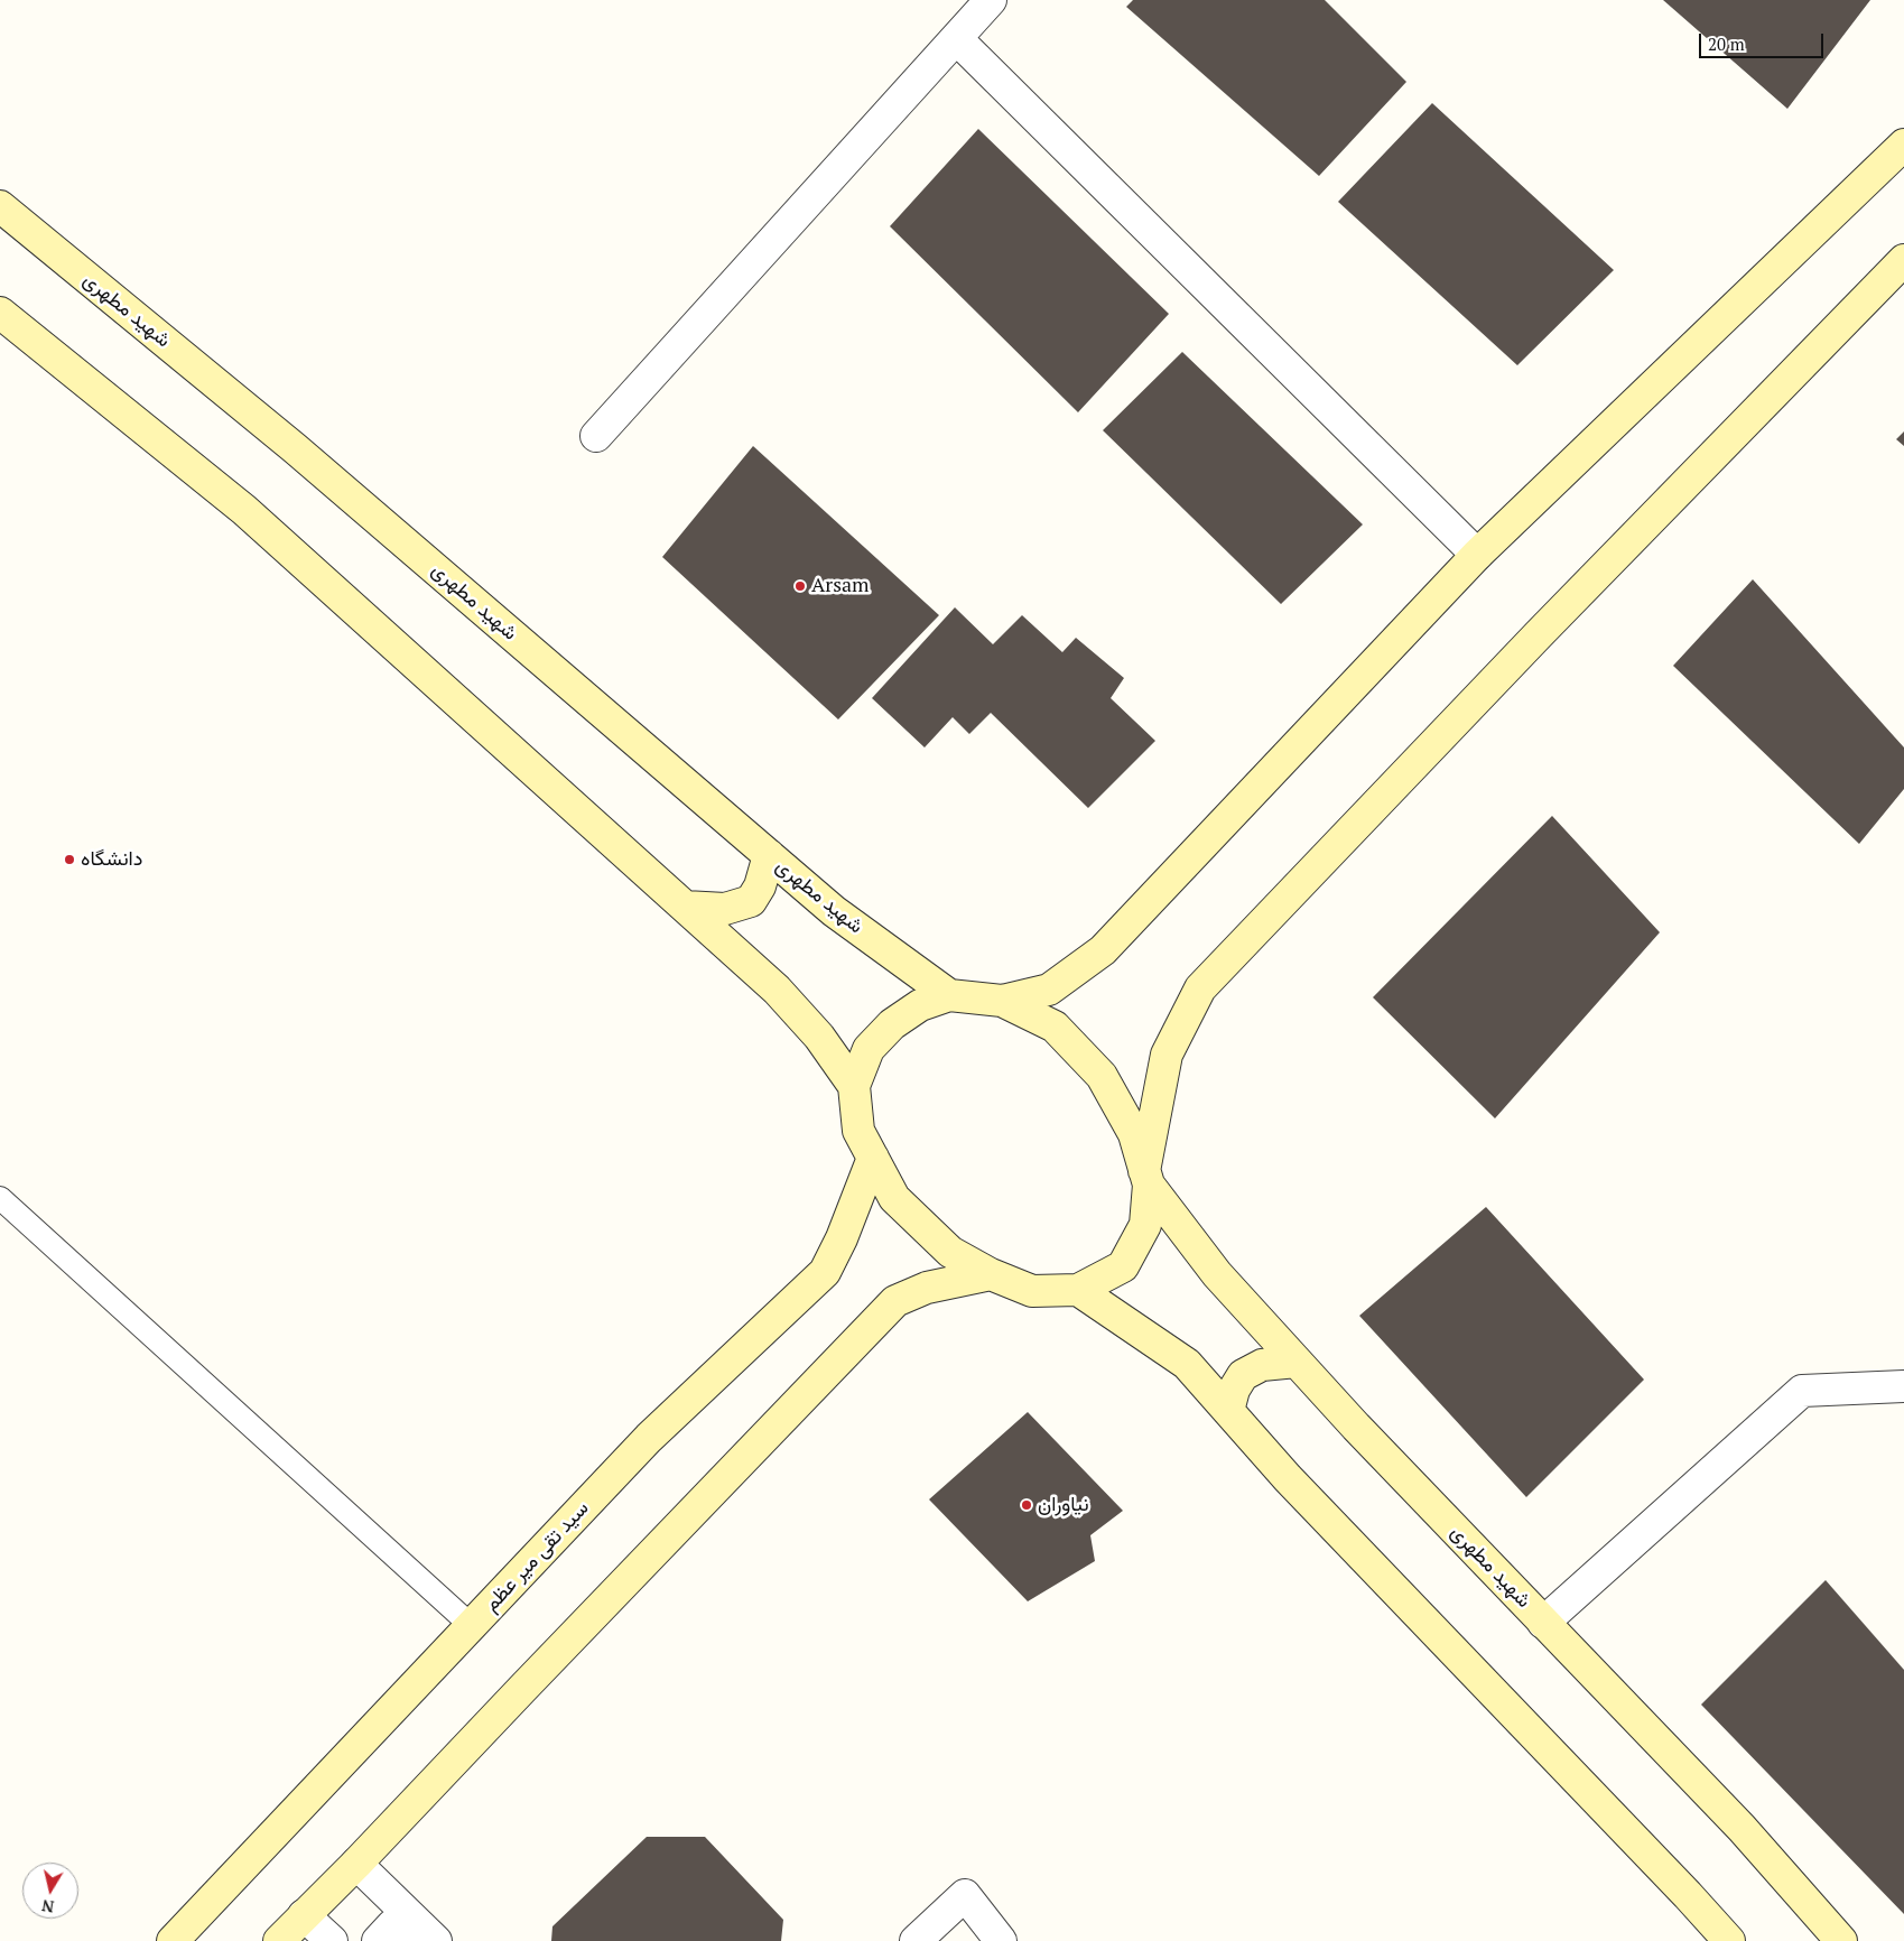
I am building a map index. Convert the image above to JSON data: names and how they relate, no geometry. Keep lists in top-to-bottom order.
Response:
{
  "streets": {
    "main road": ["شهید مطهری", "سید تقی میر عظم"]
  },
  "places": ["Arsam", "دانشگاه", "نیاوران"],
  "scale_bar": "20 m",
  "north": "bottom"
}
